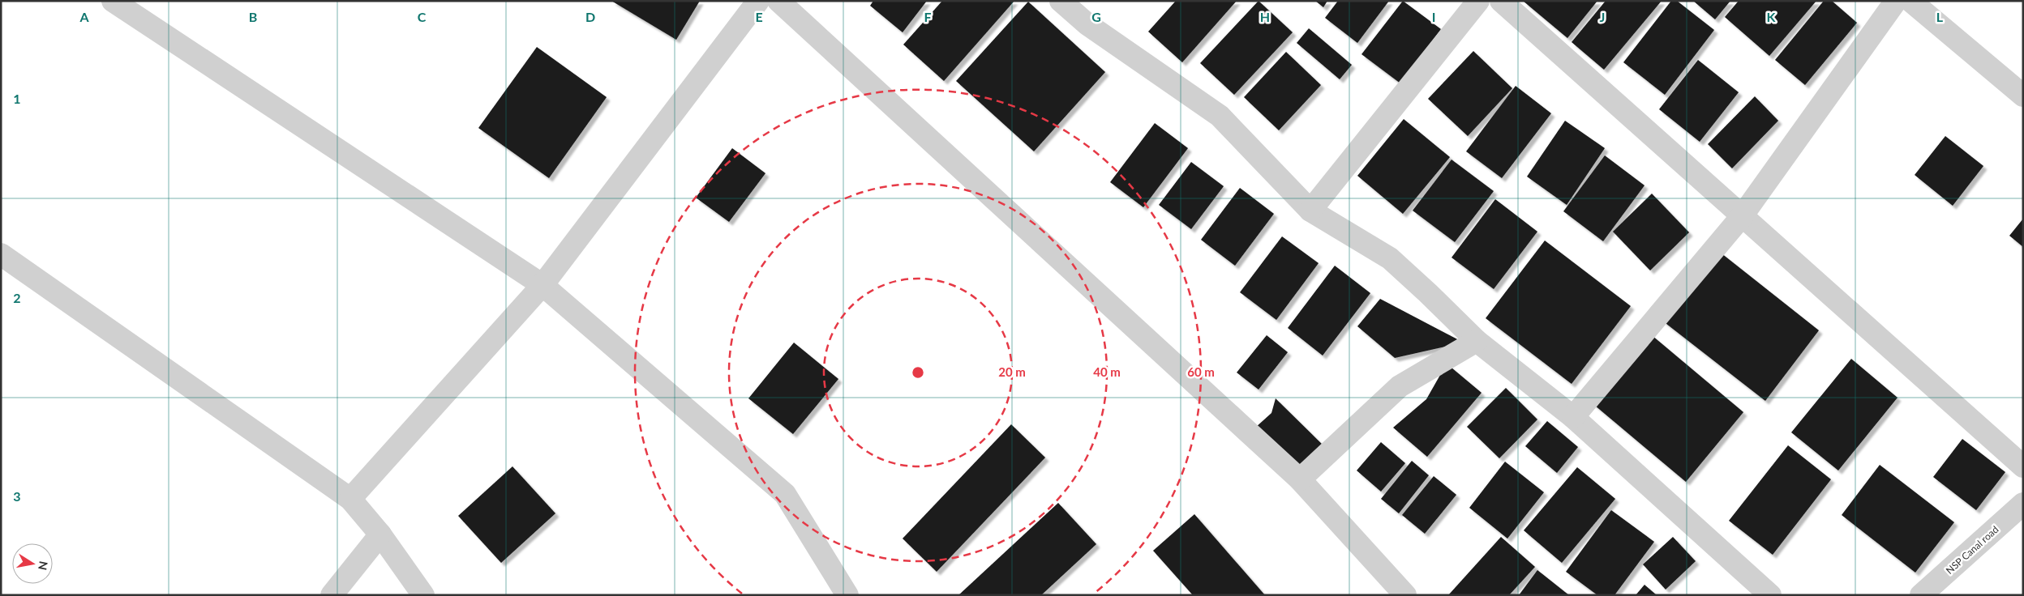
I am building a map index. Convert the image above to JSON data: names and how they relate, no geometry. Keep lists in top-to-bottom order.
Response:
{
  "streets": {
    "street": ["NSP Canal road"]
  },
  "north": "right",
  "grid": {
    "columns": [
      "A",
      "B",
      "C",
      "D",
      "E",
      "F",
      "G",
      "H",
      "I",
      "J",
      "K",
      "L"
    ],
    "rows": ["1", "2", "3"]
  },
  "rings": ["20 m", "40 m", "60 m"]
}
